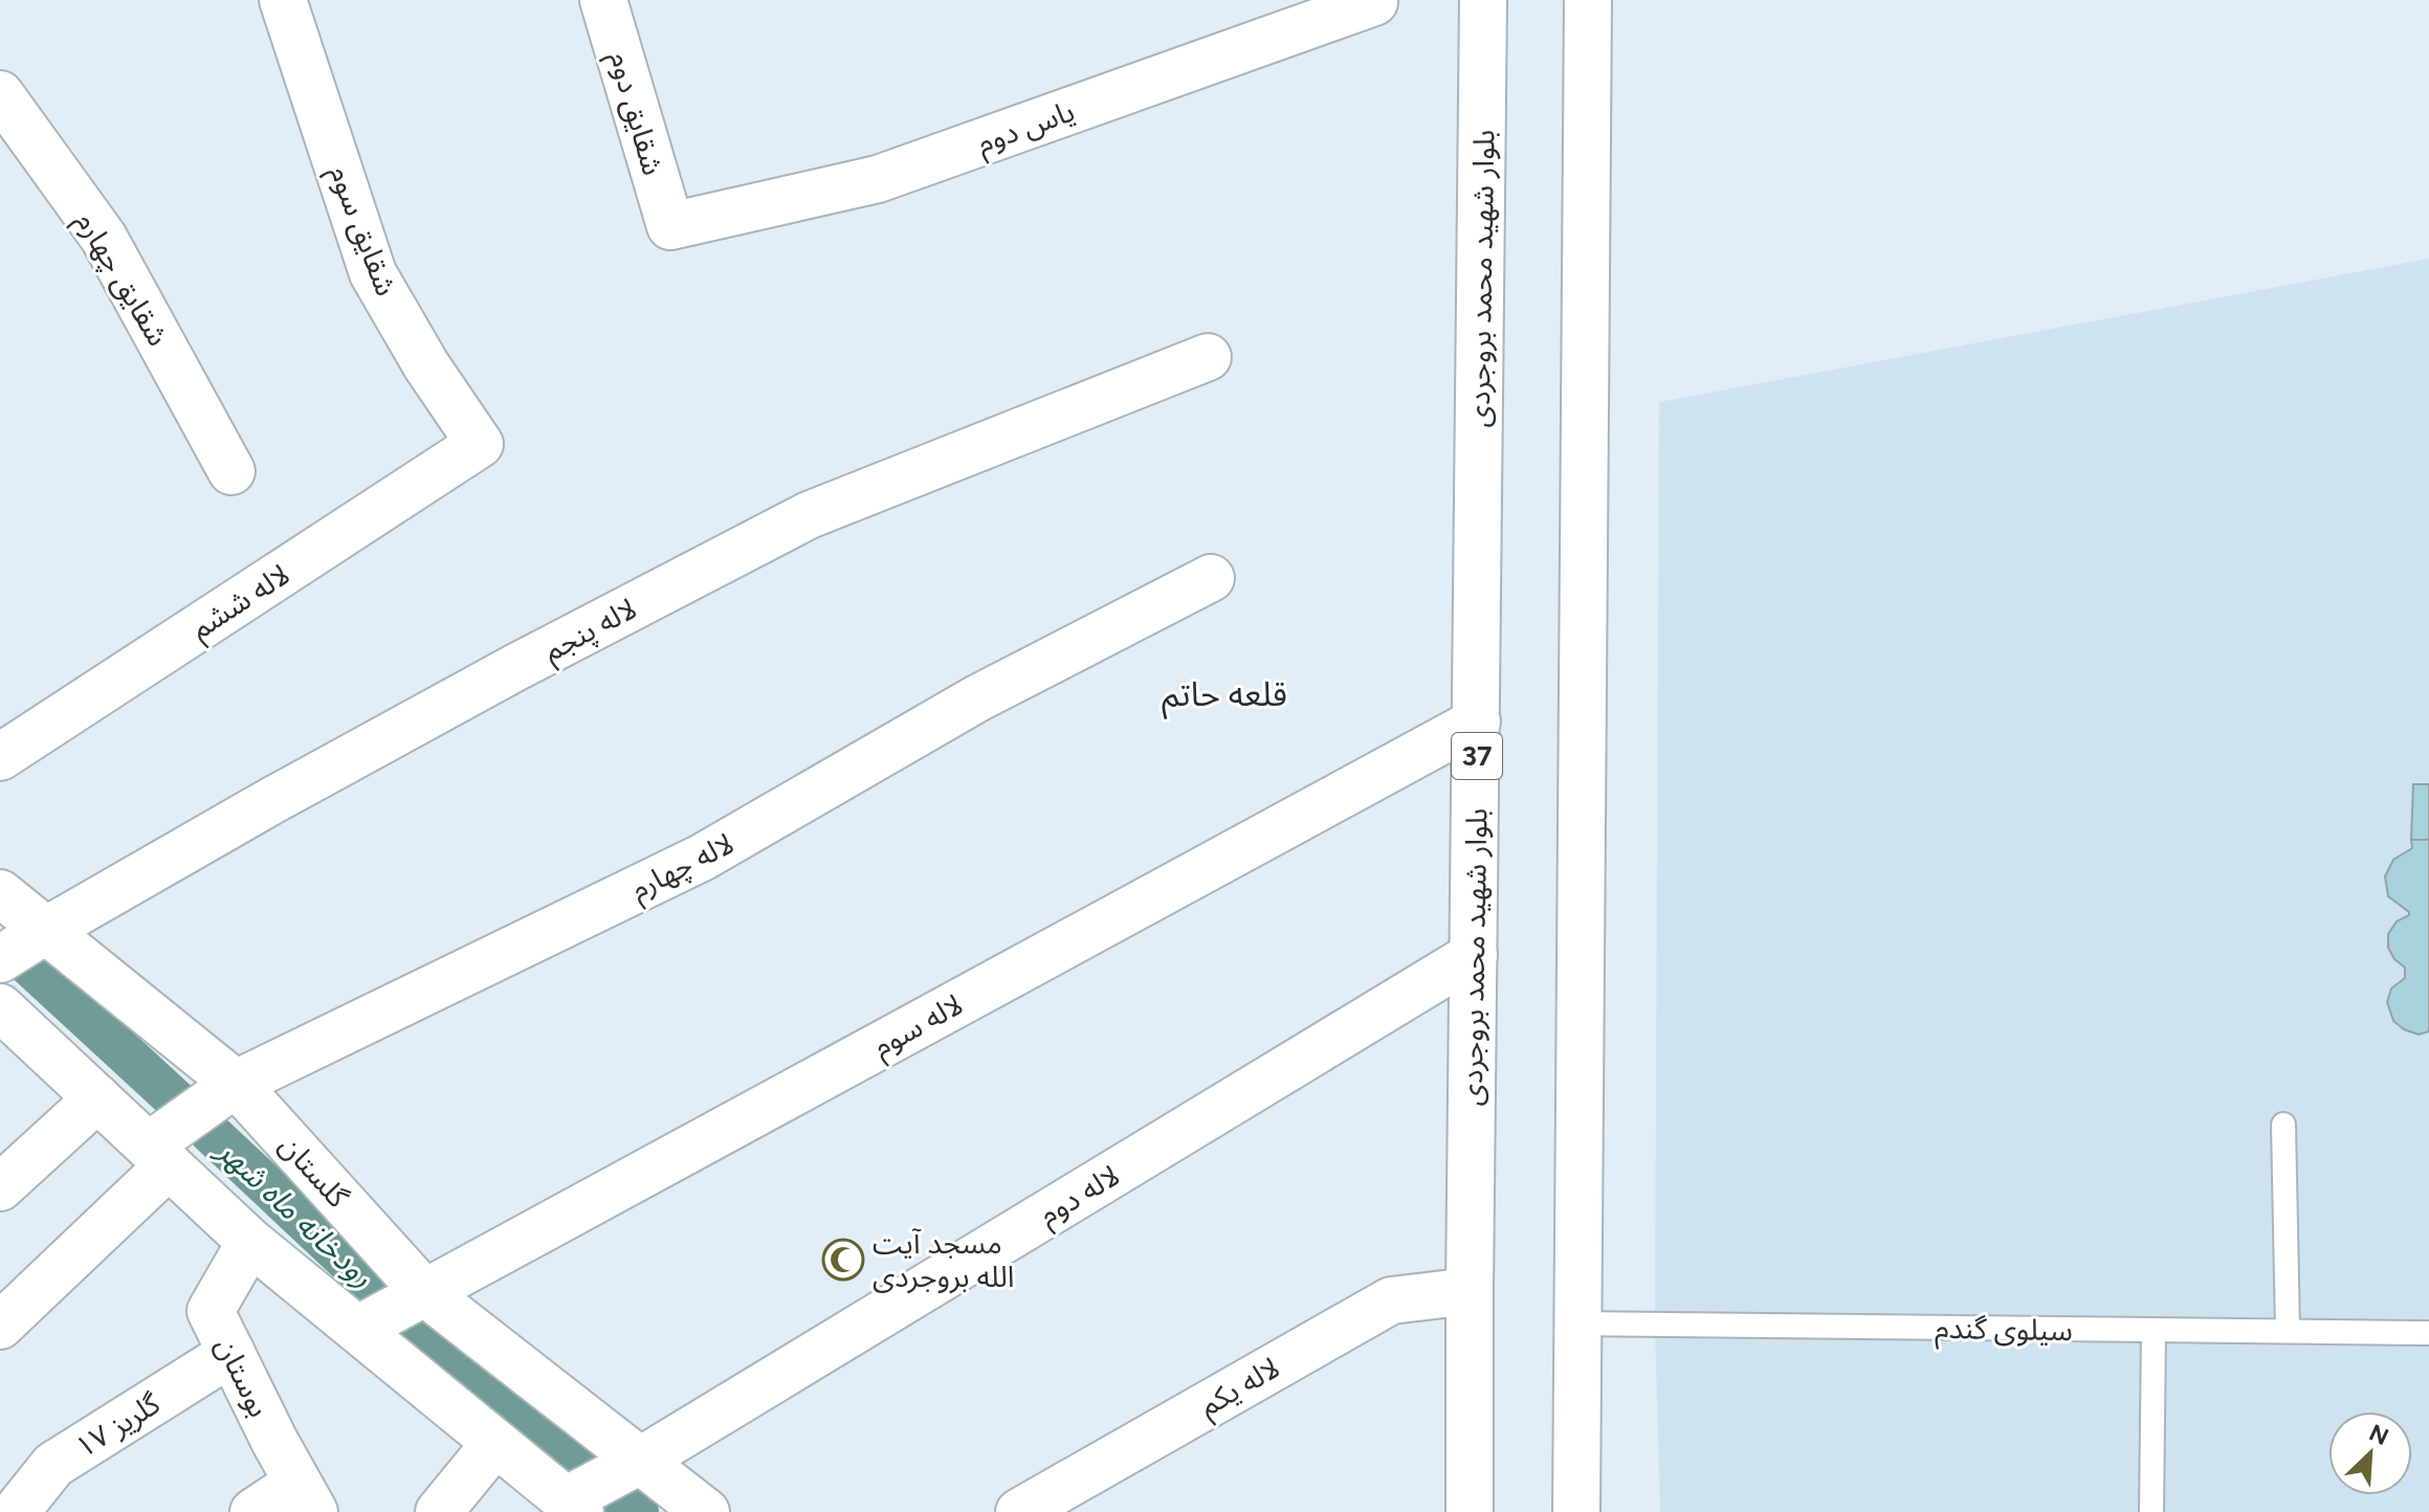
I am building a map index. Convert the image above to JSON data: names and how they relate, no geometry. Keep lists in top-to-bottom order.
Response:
{
  "streets": {
    "main road": [
      "شقایق دوم",
      "یاس دوم",
      "شقایق سوم",
      "شقایق چهارم",
      "بلوار شهید محمد بروجردی",
      "لاله ششم",
      "لاله پنجم",
      "37",
      "لاله چهارم",
      "لاله سوم",
      "گلستان",
      "لاله دوم",
      "بوستان",
      "لاله یکم",
      "گلریز ۱۷"
    ],
    "lane": ["سیلوی گندم"]
  },
  "crossings": [
    ["شقایق دوم", "یاس دوم"],
    ["شقایق سوم", "لاله ششم"],
    ["بلوار شهید محمد بروجردی", "لاله سوم"],
    ["بلوار شهید محمد بروجردی", "لاله دوم"],
    ["بلوار شهید محمد بروجردی", "لاله یکم"],
    ["لاله پنجم", "گلستان"],
    ["لاله چهارم", "گلستان"],
    ["لاله سوم", "گلستان"],
    ["گلستان", "لاله دوم"],
    ["بوستان", "گلریز ۱۷"]
  ],
  "districts": ["قلعه حاتم"],
  "water": ["رودخانه ماه شهر"],
  "places": {
    "mosque": ["مسجد آیت الله بروجردی"]
  },
  "north": "top right"
}
